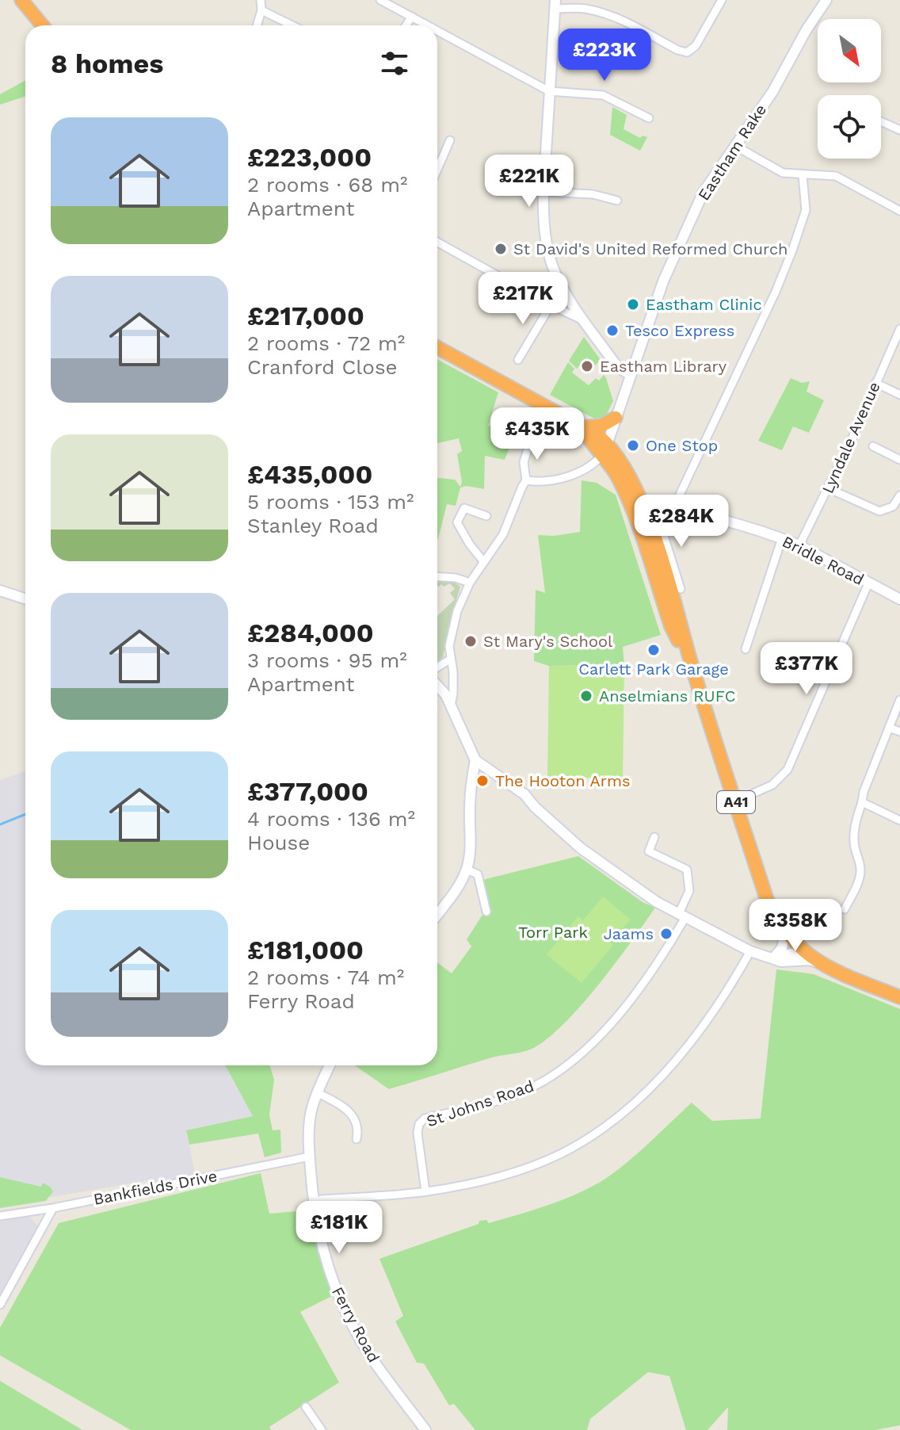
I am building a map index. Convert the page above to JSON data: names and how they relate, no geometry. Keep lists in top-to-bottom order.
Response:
{
  "streets": {
    "highway": ["A41"],
    "street": [
      "Eastham Rake",
      "Lyndale Avenue",
      "Bridle Road",
      "St Johns Road",
      "Bankfields Drive",
      "Ferry Road"
    ]
  },
  "crossings": [
    ["Eastham Rake", "A41"],
    ["Lyndale Avenue", "Bridle Road"],
    ["Bridle Road", "A41"],
    ["Bankfields Drive", "Ferry Road"]
  ],
  "parks": ["Torr Park"],
  "places": [
    "St David's United Reformed Church",
    "Eastham Clinic",
    "Tesco Express",
    "Eastham Library",
    "One Stop",
    "St Mary's School",
    "Carlett Park Garage",
    "Anselmians RUFC",
    "The Hooton Arms",
    "Jaams"
  ],
  "north": "bottom right",
  "page": {
    "heading": "8 homes",
    "price": [
      "£223K",
      "£221K",
      "£217K",
      "£435K",
      "£284K",
      "£377K",
      "£358K",
      "£181K"
    ],
    "list": [
      {
        "name": "£223,000",
        "note": "2 rooms · 68 m² · Apartment"
      },
      {
        "name": "£217,000",
        "note": "2 rooms · 72 m² · Cranford Close"
      },
      {
        "name": "£435,000",
        "note": "5 rooms · 153 m² · Stanley Road"
      },
      {
        "name": "£284,000",
        "note": "3 rooms · 95 m² · Apartment"
      },
      {
        "name": "£377,000",
        "note": "4 rooms · 136 m² · House"
      },
      {
        "name": "£181,000",
        "note": "2 rooms · 74 m² · Ferry Road"
      }
    ]
  }
}
